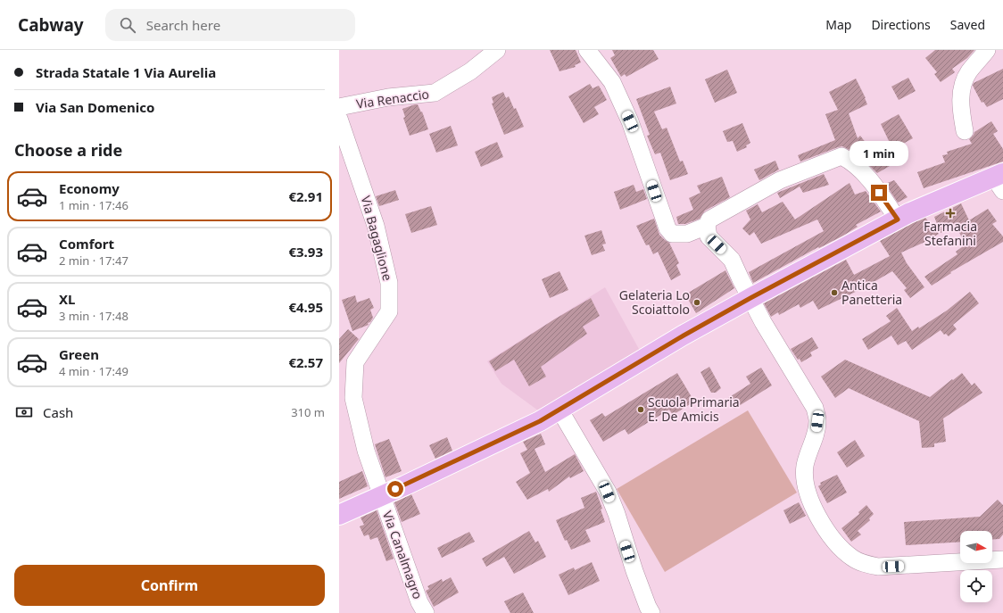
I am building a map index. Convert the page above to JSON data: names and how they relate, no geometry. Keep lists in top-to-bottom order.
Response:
{
  "streets": {
    "street": ["Via Renaccio", "Via Bagaglione", "Via Canalmagro"]
  },
  "crossings": [
    ["Via Bagaglione", "Via Canalmagro"]
  ],
  "places": {
    "health": ["Farmacia Stefanini"],
    "other": ["Antica Panetteria", "Gelateria Lo Scoiattolo", "Scuola Primaria E. De Amicis"]
  },
  "north": "right",
  "page": {
    "header": "Cabway",
    "search": "Search here",
    "nav": ["Map", "Directions", "Saved"],
    "banner": ["Strada Statale 1 Via Aurelia", "Via San Domenico"],
    "heading": "Choose a ride",
    "bubble": "1 min",
    "list": [
      {
        "name": "Economy",
        "note": "1 min · 17:46",
        "value": "€2.91"
      },
      {
        "name": "Comfort",
        "note": "2 min · 17:47",
        "value": "€3.93"
      },
      {
        "name": "XL",
        "note": "3 min · 17:48",
        "value": "€4.95"
      },
      {
        "name": "Green",
        "note": "4 min · 17:49",
        "value": "€2.57"
      }
    ],
    "pay": ["Cash", "310 m"],
    "buttons": "Confirm"
  }
}
